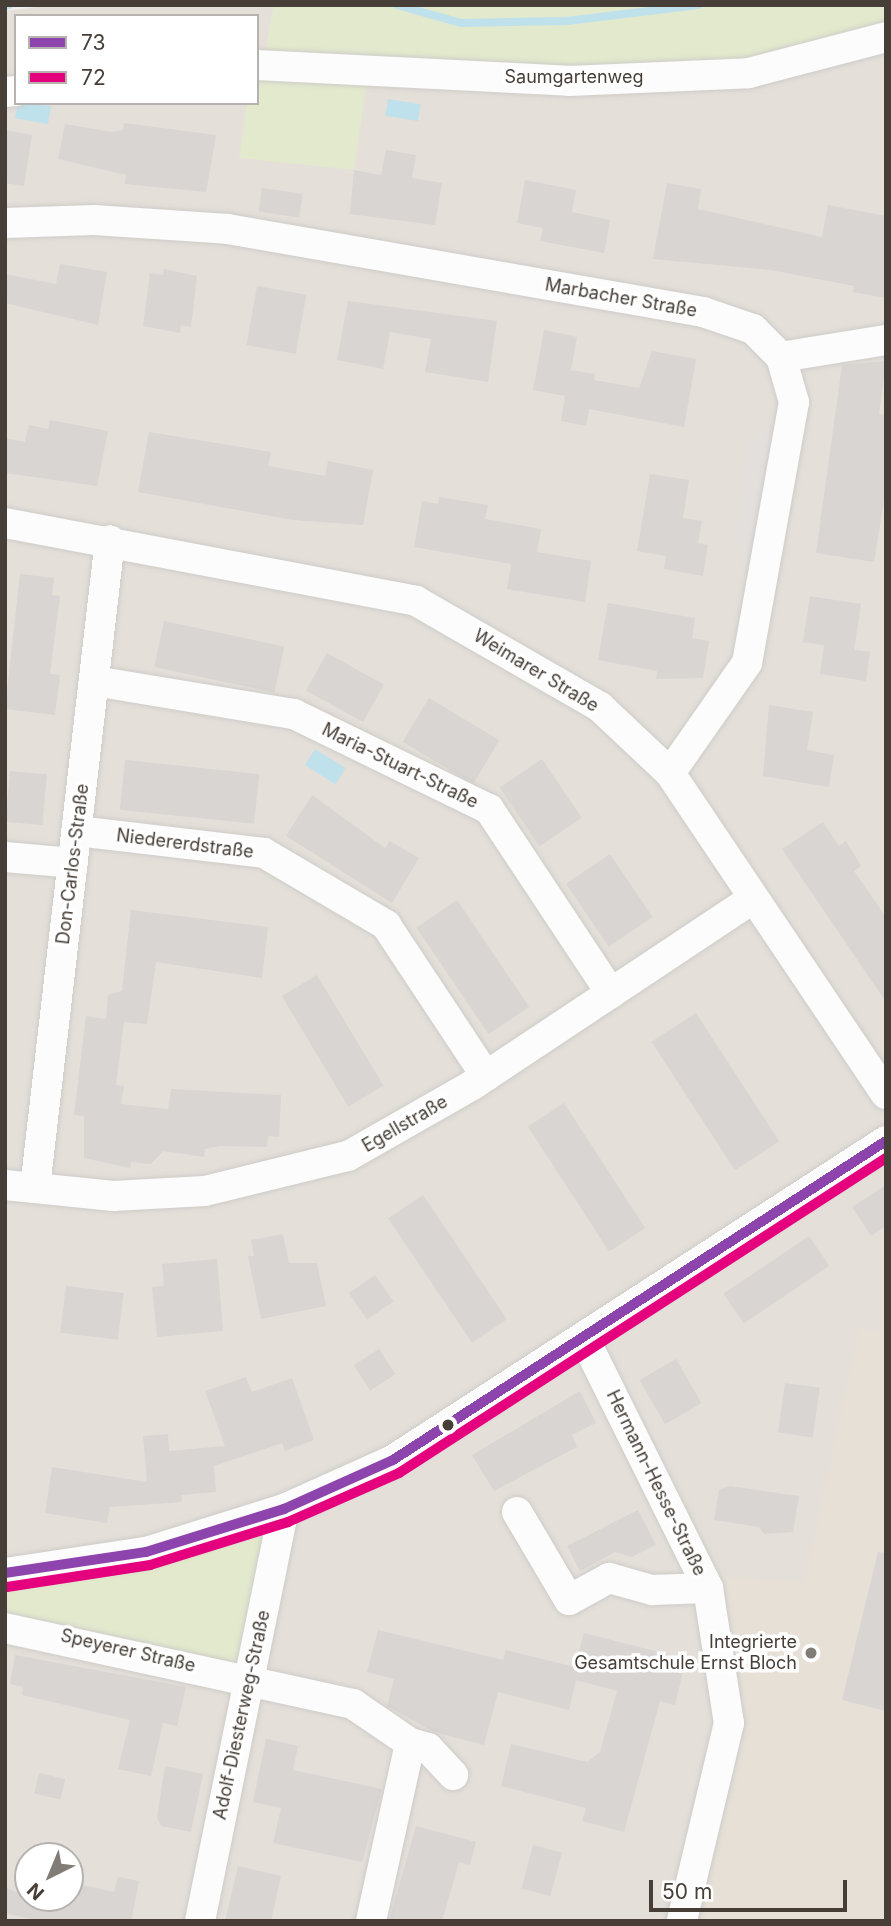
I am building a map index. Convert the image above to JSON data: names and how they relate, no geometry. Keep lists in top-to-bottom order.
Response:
{
  "streets": {
    "street": [
      "Saumgartenweg",
      "Marbacher Straße",
      "Weimarer Straße",
      "Maria-Stuart-Straße",
      "Niedererdstraße",
      "Don-Carlos-Straße",
      "Egellstraße",
      "Hermann-Hesse-Straße",
      "Speyerer Straße",
      "Adolf-Diesterweg-Straße"
    ]
  },
  "crossings": [
    ["Marbacher Straße", "Weimarer Straße"],
    ["Weimarer Straße", "Don-Carlos-Straße"],
    ["Weimarer Straße", "Egellstraße"],
    ["Maria-Stuart-Straße", "Don-Carlos-Straße"],
    ["Maria-Stuart-Straße", "Egellstraße"],
    ["Niedererdstraße", "Don-Carlos-Straße"],
    ["Niedererdstraße", "Egellstraße"],
    ["Don-Carlos-Straße", "Egellstraße"],
    ["Speyerer Straße", "Adolf-Diesterweg-Straße"]
  ],
  "places": ["Integrierte Gesamtschule Ernst Bloch"],
  "lines": ["transit line 73", "transit line 72"],
  "legend": ["73", "72"],
  "scale_bar": "50 m",
  "north": "bottom left"
}
